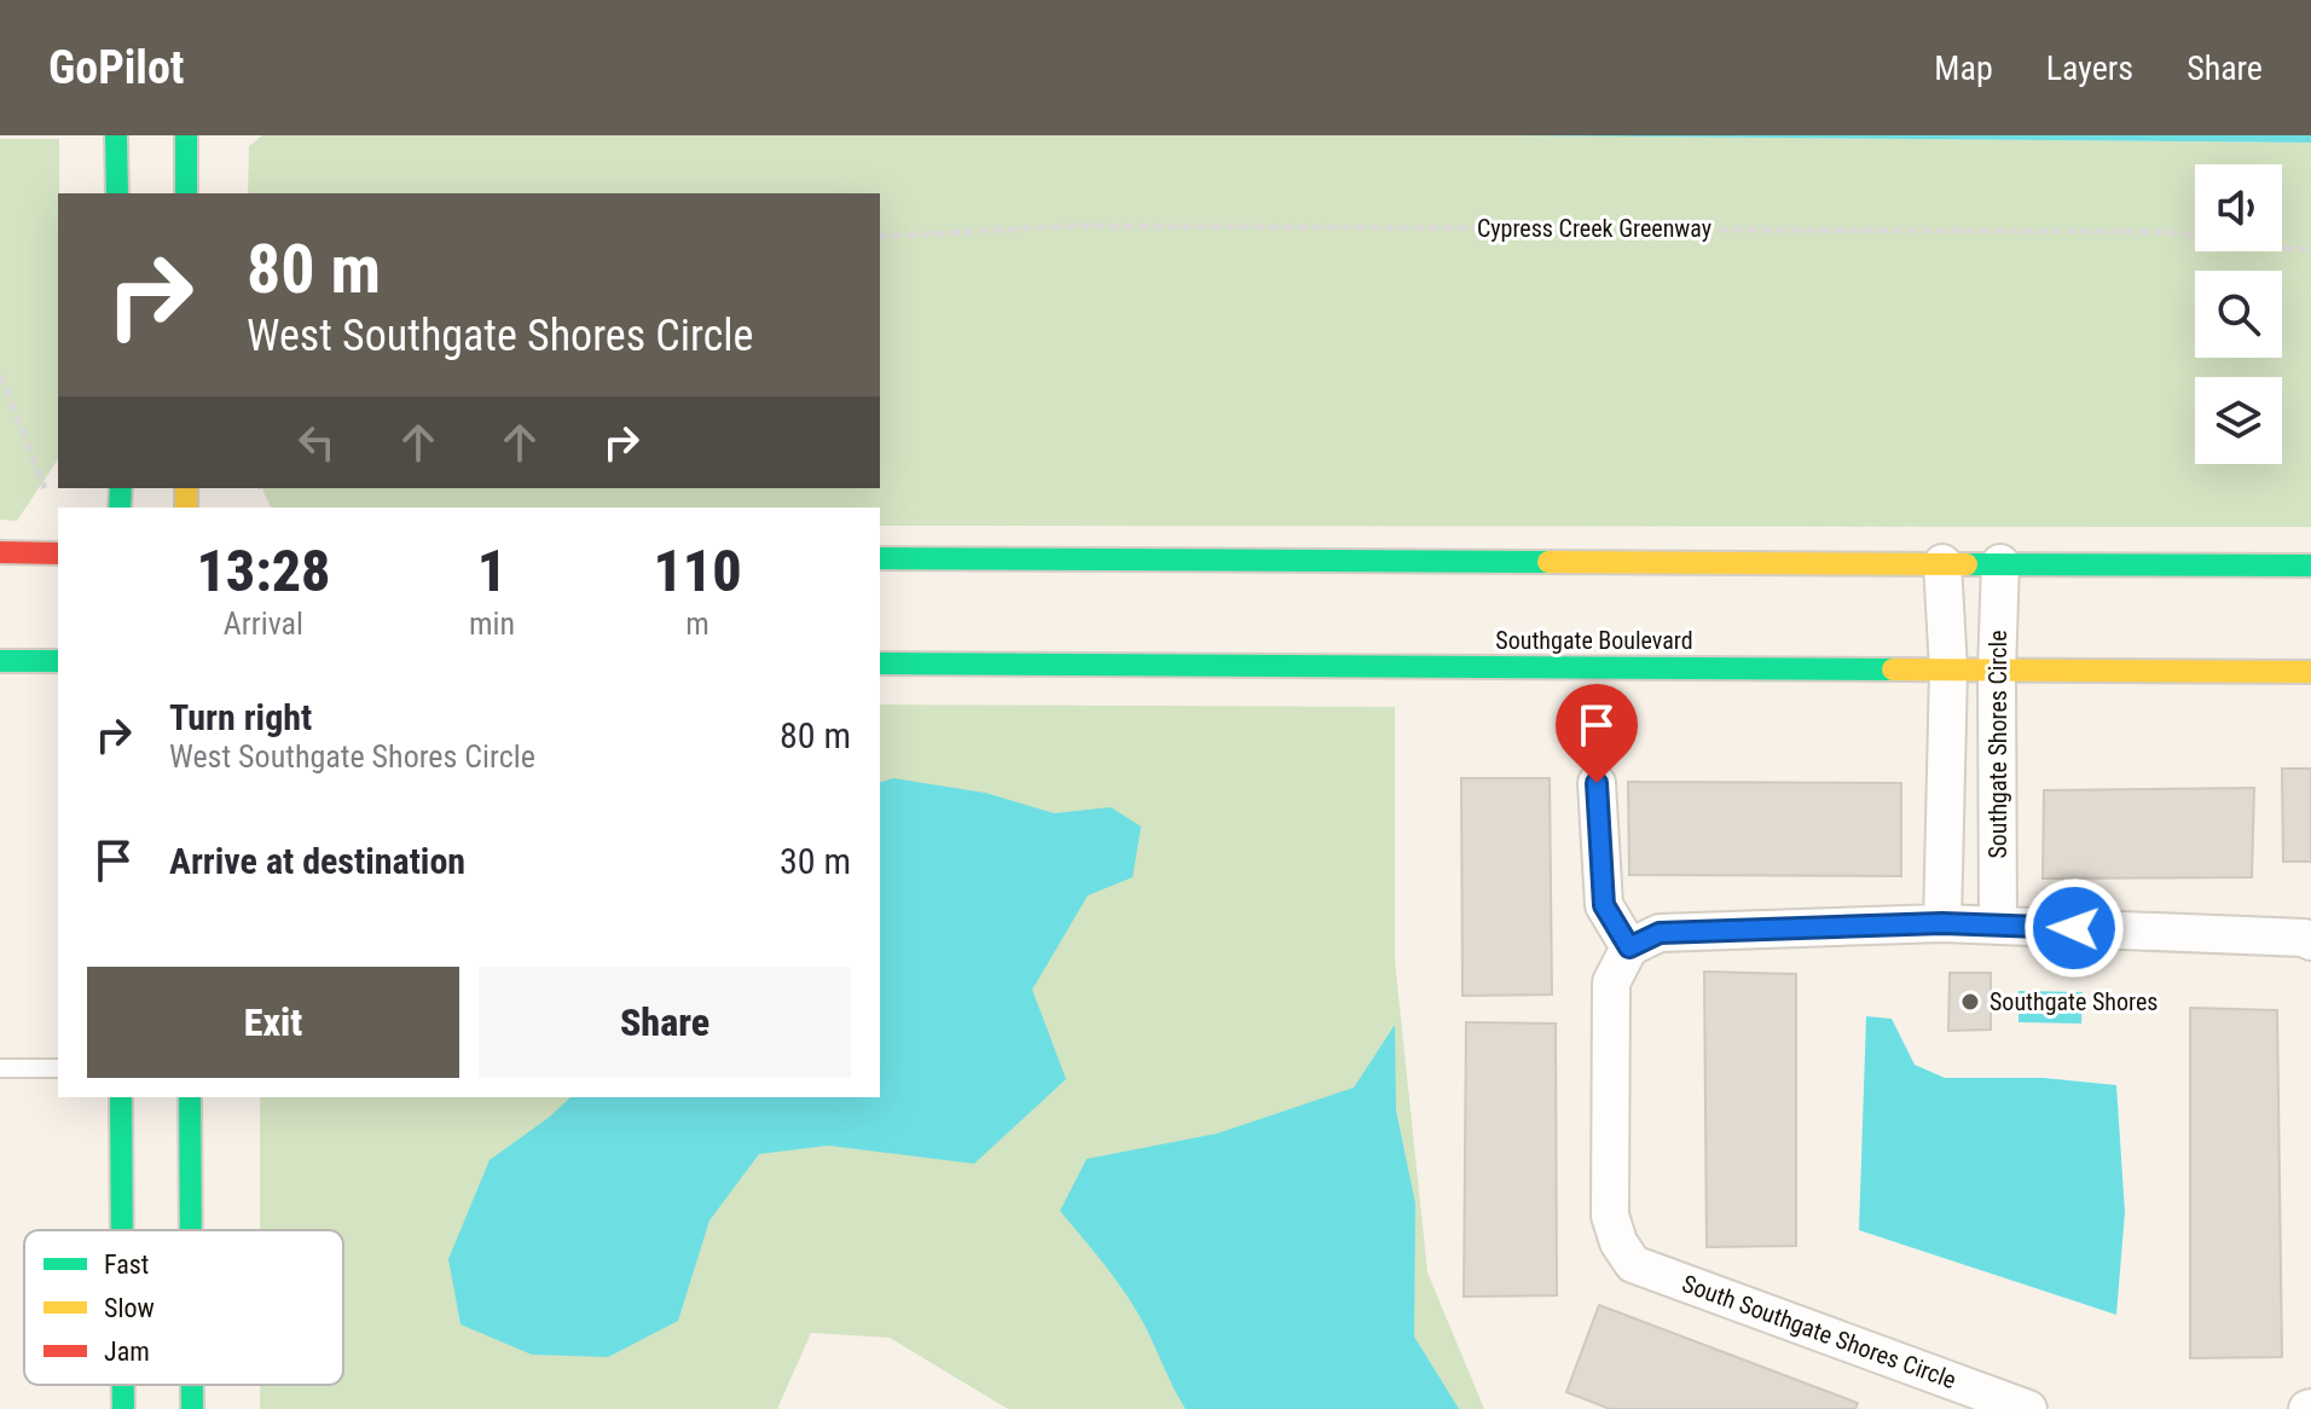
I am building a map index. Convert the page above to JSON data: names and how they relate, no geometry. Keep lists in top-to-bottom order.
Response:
{
  "streets": {
    "main road": ["Southgate Boulevard"],
    "street": ["Southgate Shores Circle", "South Southgate Shores Circle"],
    "path": ["Cypress Creek Greenway"]
  },
  "crossings": [
    ["Southgate Boulevard", "Southgate Shores Circle"]
  ],
  "places": ["Southgate Shores"],
  "legend": ["Fast", "Slow", "Jam"],
  "page": {
    "header": "GoPilot",
    "nav": ["Map", "Layers", "Share"],
    "turn": ["80 m", "West Southgate Shores Circle"],
    "eta": [
      "13:28",
      "Arrival",
      "1",
      "min",
      "110",
      "m"
    ],
    "list": [
      {
        "name": "Turn right",
        "note": "West Southgate Shores Circle",
        "value": "80 m"
      },
      {
        "name": "Arrive at destination",
        "value": "30 m"
      }
    ],
    "buttons": ["Exit", "Share"]
  }
}
